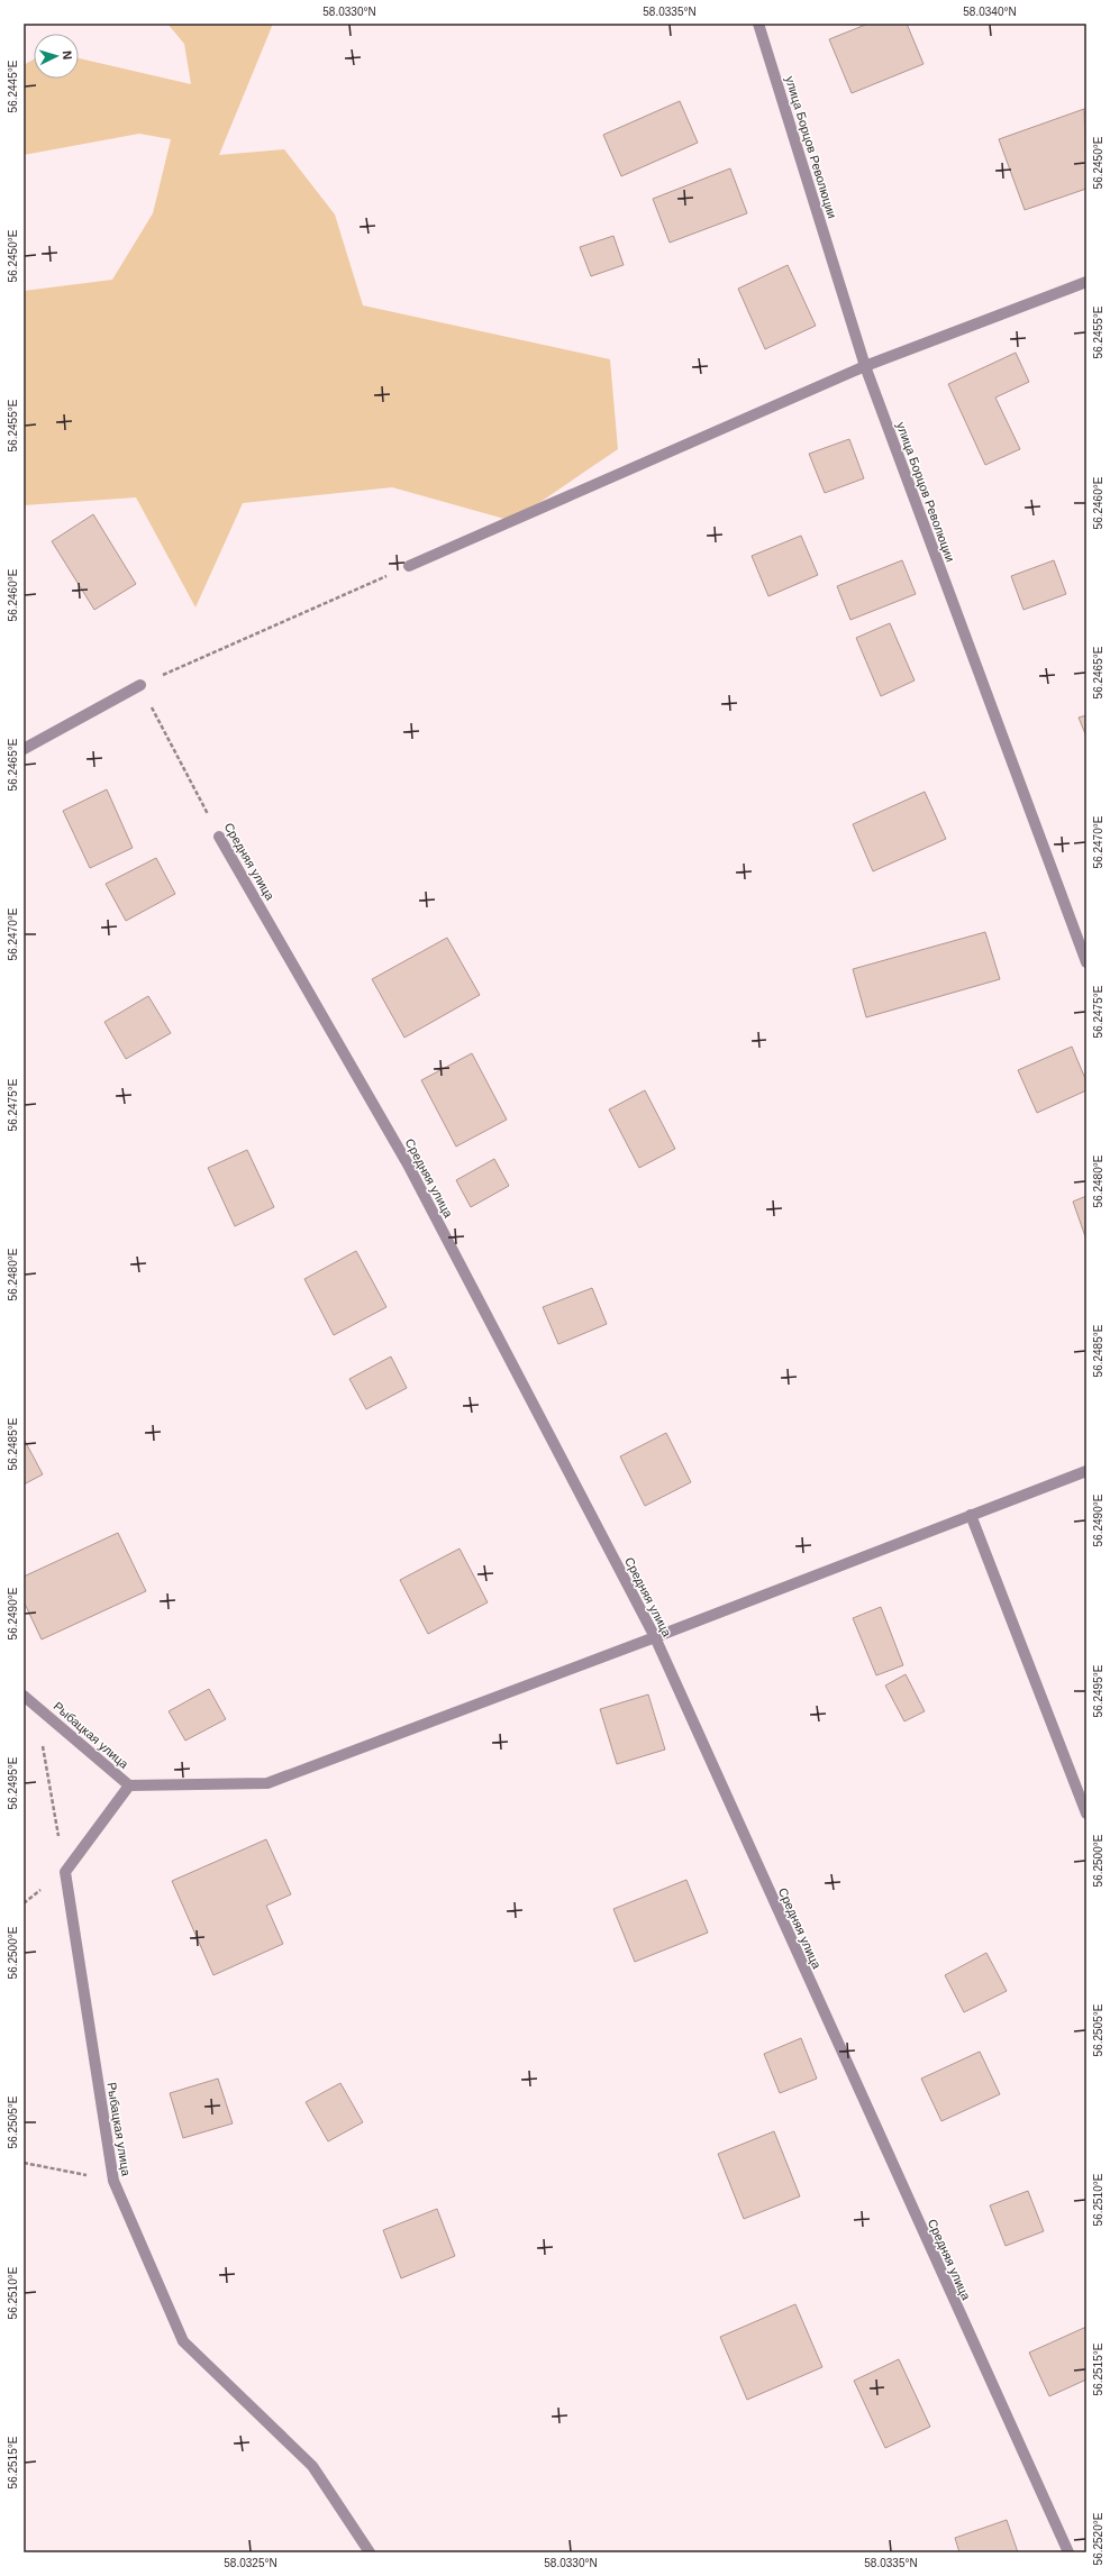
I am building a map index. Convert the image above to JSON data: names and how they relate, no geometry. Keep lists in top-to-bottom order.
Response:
{
  "streets": {
    "street": ["улица Борцов Революции", "Средняя улица", "Рыбацкая улица"]
  },
  "north": "right",
  "coordinates": [
    "58.0330°N",
    "58.0335°N",
    "58.0340°N",
    "56.2445°E",
    "56.2450°E",
    "56.2455°E",
    "56.2460°E",
    "56.2465°E",
    "56.2470°E",
    "56.2475°E",
    "56.2480°E",
    "56.2485°E",
    "56.2490°E",
    "56.2495°E",
    "56.2500°E",
    "56.2505°E",
    "56.2510°E",
    "56.2515°E",
    "56.2520°E",
    "58.0325°N"
  ]
}
